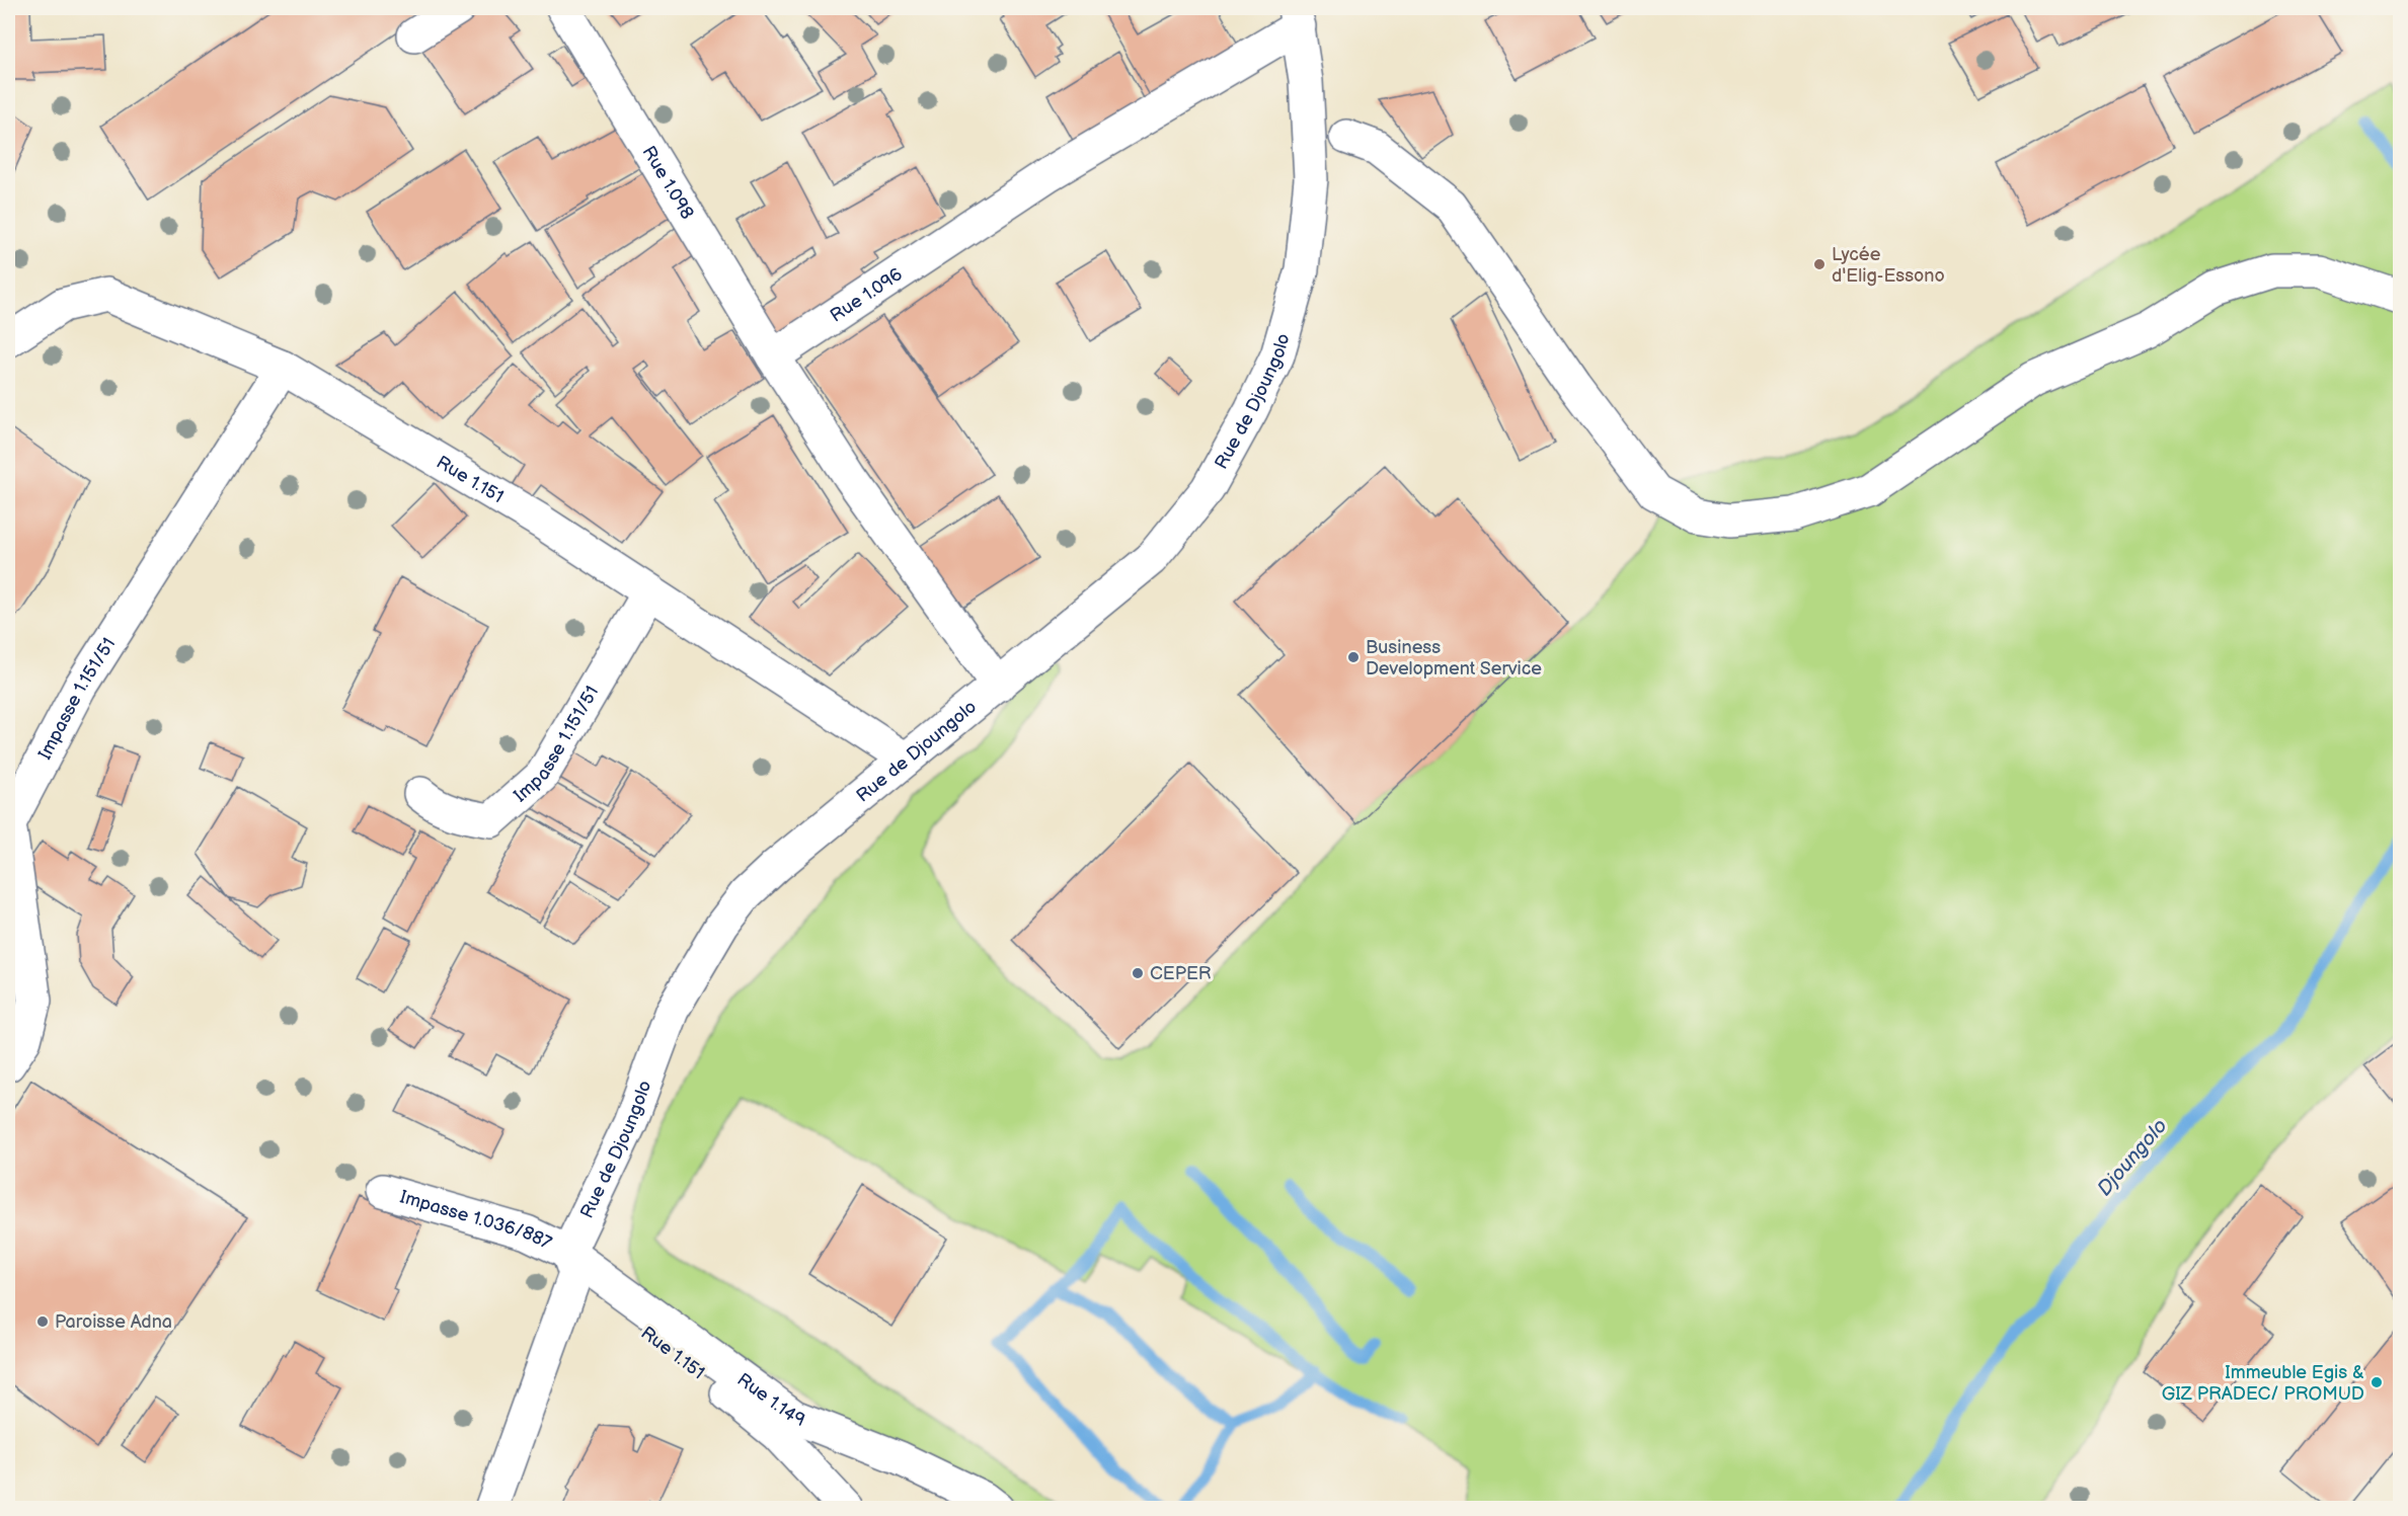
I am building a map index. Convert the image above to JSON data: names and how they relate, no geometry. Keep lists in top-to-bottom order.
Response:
{
  "streets": {
    "street": [
      "Rue 1.098",
      "Rue 1.096",
      "Rue de Djoungolo",
      "Rue 1.151",
      "Impasse 1.151/51",
      "Impasse 1.036/887",
      "Rue 1.149"
    ]
  },
  "crossings": [
    ["Rue 1.098", "Rue 1.096"],
    ["Rue 1.096", "Rue de Djoungolo"],
    ["Rue de Djoungolo", "Rue 1.151"],
    ["Rue de Djoungolo", "Impasse 1.036/887"],
    ["Rue de Djoungolo", "Rue 1.149"],
    ["Rue 1.151", "Impasse 1.151/51"],
    ["Rue 1.151", "Impasse 1.036/887"],
    ["Rue 1.151", "Rue 1.149"],
    ["Impasse 1.036/887", "Rue 1.149"]
  ],
  "water": ["Djoungolo"],
  "places": [
    "Lycée d'Elig-Essono",
    "Business Development Service",
    "CEPER",
    "Paroisse Adna",
    "Immeuble Egis & GIZ PRADEC/ PROMUD"
  ]
}
